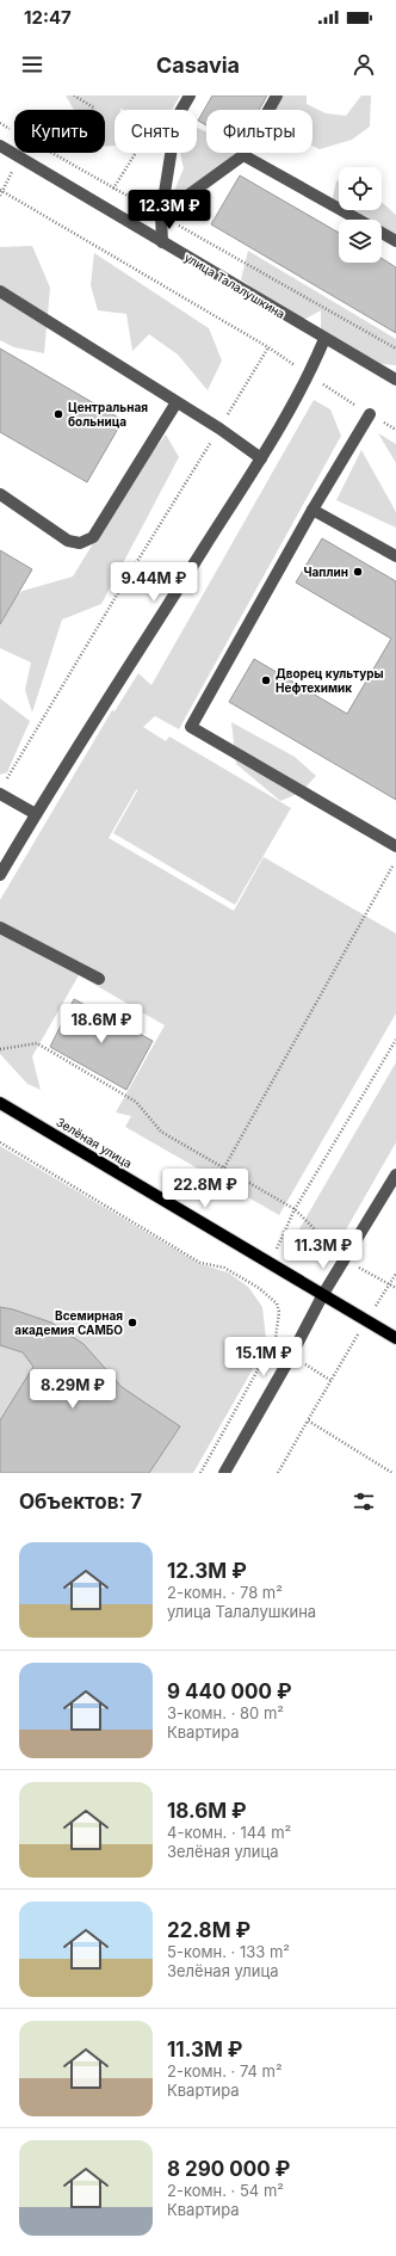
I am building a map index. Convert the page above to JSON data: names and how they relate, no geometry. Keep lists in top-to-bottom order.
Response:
{
  "streets": {
    "main road": ["Зелёная улица"],
    "street": ["улица Талалушкина"]
  },
  "places": [
    "Центральная больница",
    "Чаплин",
    "Дворец культуры Нефтехимик",
    "Всемирная академия САМБО"
  ],
  "page": {
    "status": "12:47",
    "header": "Casavia",
    "chip": ["Купить", "Снять", "Фильтры"],
    "price": [
      "12.3M ₽",
      "9.44M ₽",
      "18.6M ₽",
      "22.8M ₽",
      "11.3M ₽",
      "15.1M ₽",
      "8.29M ₽"
    ],
    "heading": "Объектов: 7",
    "list": [
      {
        "name": "12.3M ₽",
        "note": "2-комн. · 78 m² · улица Талалушкина"
      },
      {
        "name": "9 440 000 ₽",
        "note": "3-комн. · 80 m² · Квартира"
      },
      {
        "name": "18.6M ₽",
        "note": "4-комн. · 144 m² · Зелёная улица"
      },
      {
        "name": "22.8M ₽",
        "note": "5-комн. · 133 m² · Зелёная улица"
      },
      {
        "name": "11.3M ₽",
        "note": "2-комн. · 74 m² · Квартира"
      },
      {
        "name": "8 290 000 ₽",
        "note": "2-комн. · 54 m² · Квартира"
      }
    ]
  }
}
